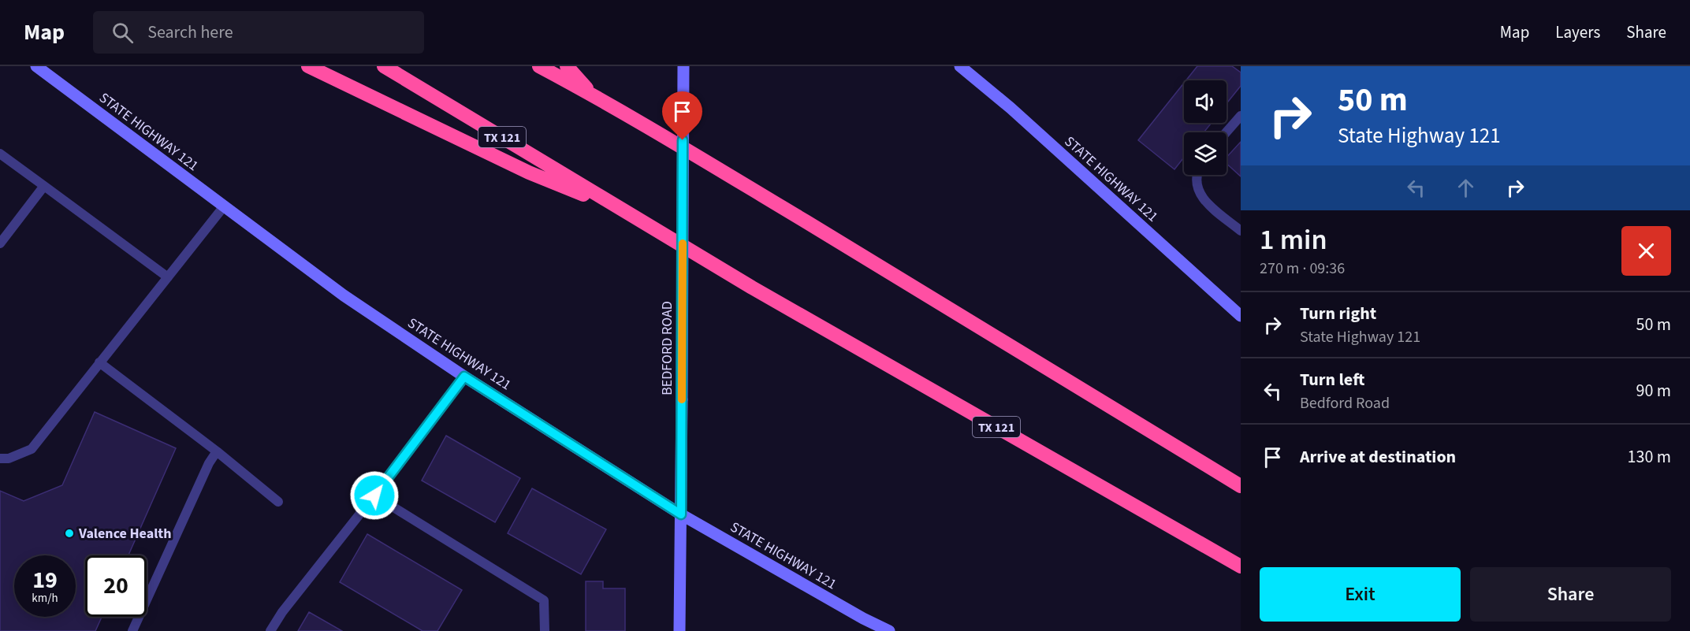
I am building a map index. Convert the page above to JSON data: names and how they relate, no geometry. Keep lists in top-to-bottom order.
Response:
{
  "streets": {
    "highway": ["TX 121"],
    "main road": ["STATE HIGHWAY 121", "BEDFORD ROAD"]
  },
  "crossings": [
    ["STATE HIGHWAY 121", "BEDFORD ROAD"]
  ],
  "places": ["Valence Health"],
  "page": {
    "header": "Map",
    "search": "Search here",
    "nav": ["Map", "Layers", "Share"],
    "turn": ["50 m", "State Highway 121"],
    "heading": ["1 min", "270 m · 09:36"],
    "list": [
      {
        "name": "Turn right",
        "note": "State Highway 121",
        "value": "50 m"
      },
      {
        "name": "Turn left",
        "note": "Bedford Road",
        "value": "90 m"
      },
      {
        "name": "Arrive at destination",
        "value": "130 m"
      }
    ],
    "speed": "19 km/h",
    "limit": "20",
    "buttons": ["Exit", "Share"]
  }
}
